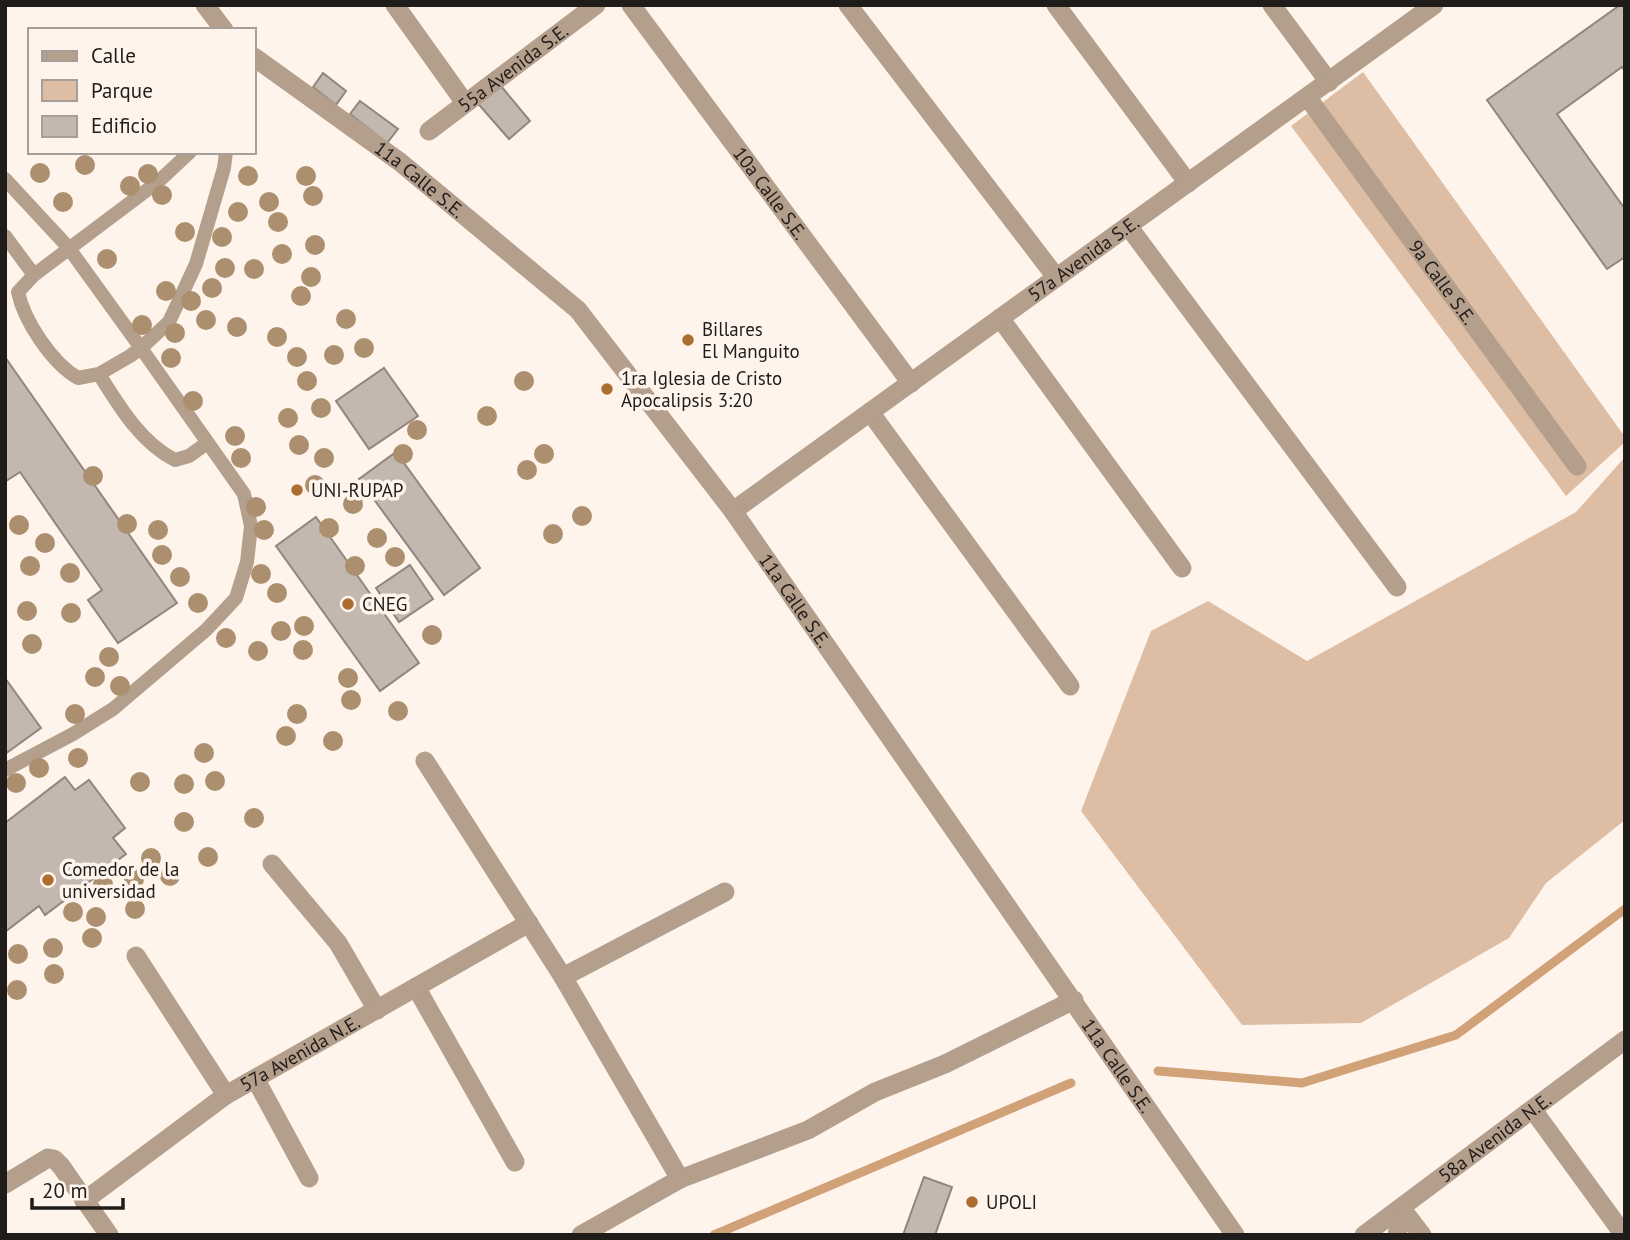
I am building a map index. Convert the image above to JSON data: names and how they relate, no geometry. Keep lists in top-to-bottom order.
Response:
{
  "streets": {
    "street": [
      "55a Avenida S.E.",
      "11a Calle S.E.",
      "10a Calle S.E.",
      "57a Avenida S.E.",
      "9a Calle S.E.",
      "57a Avenida N.E.",
      "58a Avenida N.E."
    ]
  },
  "crossings": [
    ["11a Calle S.E.", "57a Avenida S.E."],
    ["10a Calle S.E.", "57a Avenida S.E."],
    ["57a Avenida S.E.", "9a Calle S.E."]
  ],
  "places": [
    "Billares El Manguito",
    "1ra Iglesia de Cristo Apocalipsis 3:20",
    "UNI-RUPAP",
    "CNEG",
    "Comedor de la universidad",
    "UPOLI"
  ],
  "legend": ["Calle", "Parque", "Edificio"],
  "scale_bar": "20 m"
}
